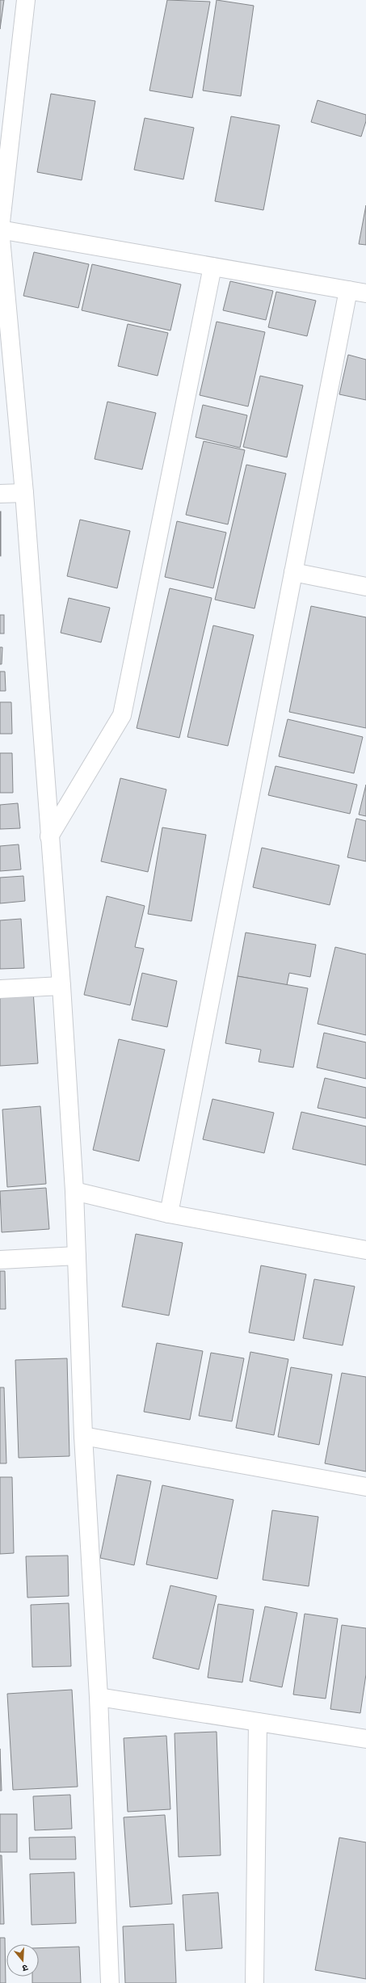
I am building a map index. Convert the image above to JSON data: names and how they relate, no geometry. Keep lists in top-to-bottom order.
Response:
{
  "north": "bottom"
}
